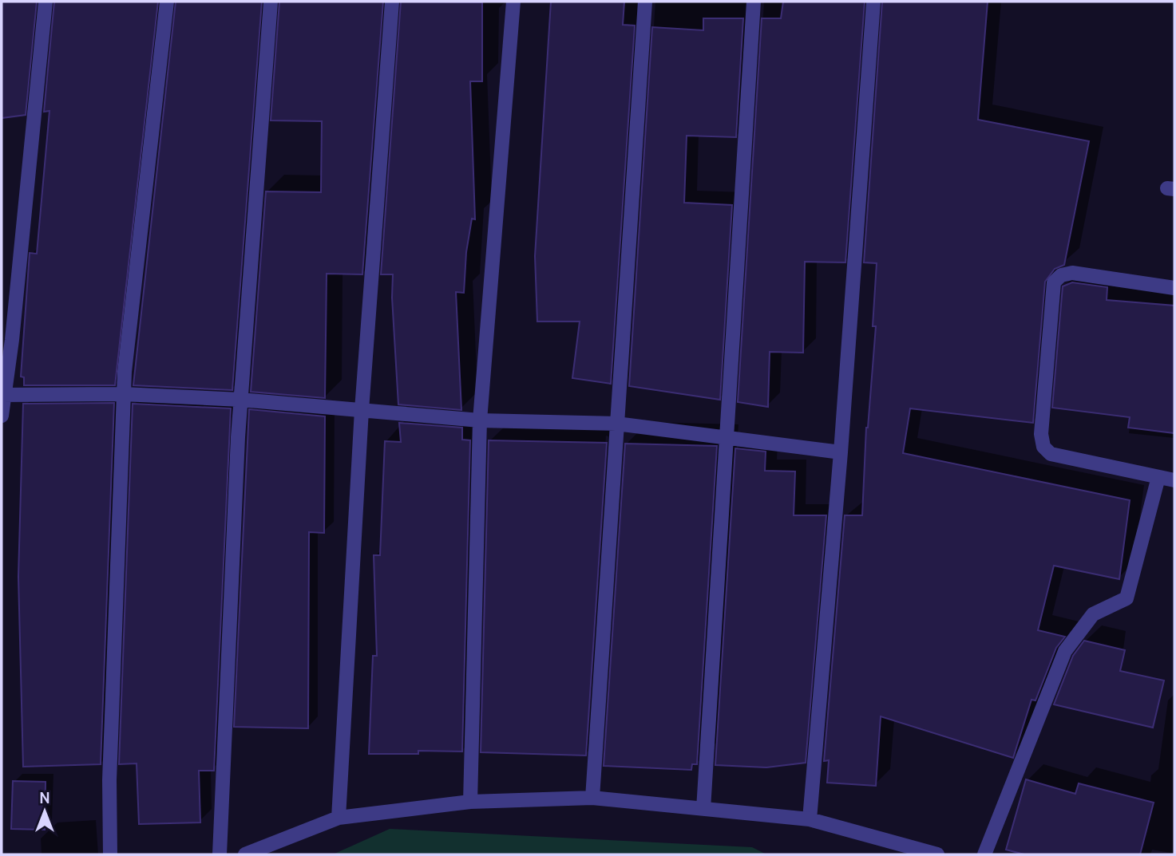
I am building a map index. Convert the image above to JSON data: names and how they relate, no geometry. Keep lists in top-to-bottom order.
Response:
{
  "north": "top"
}
